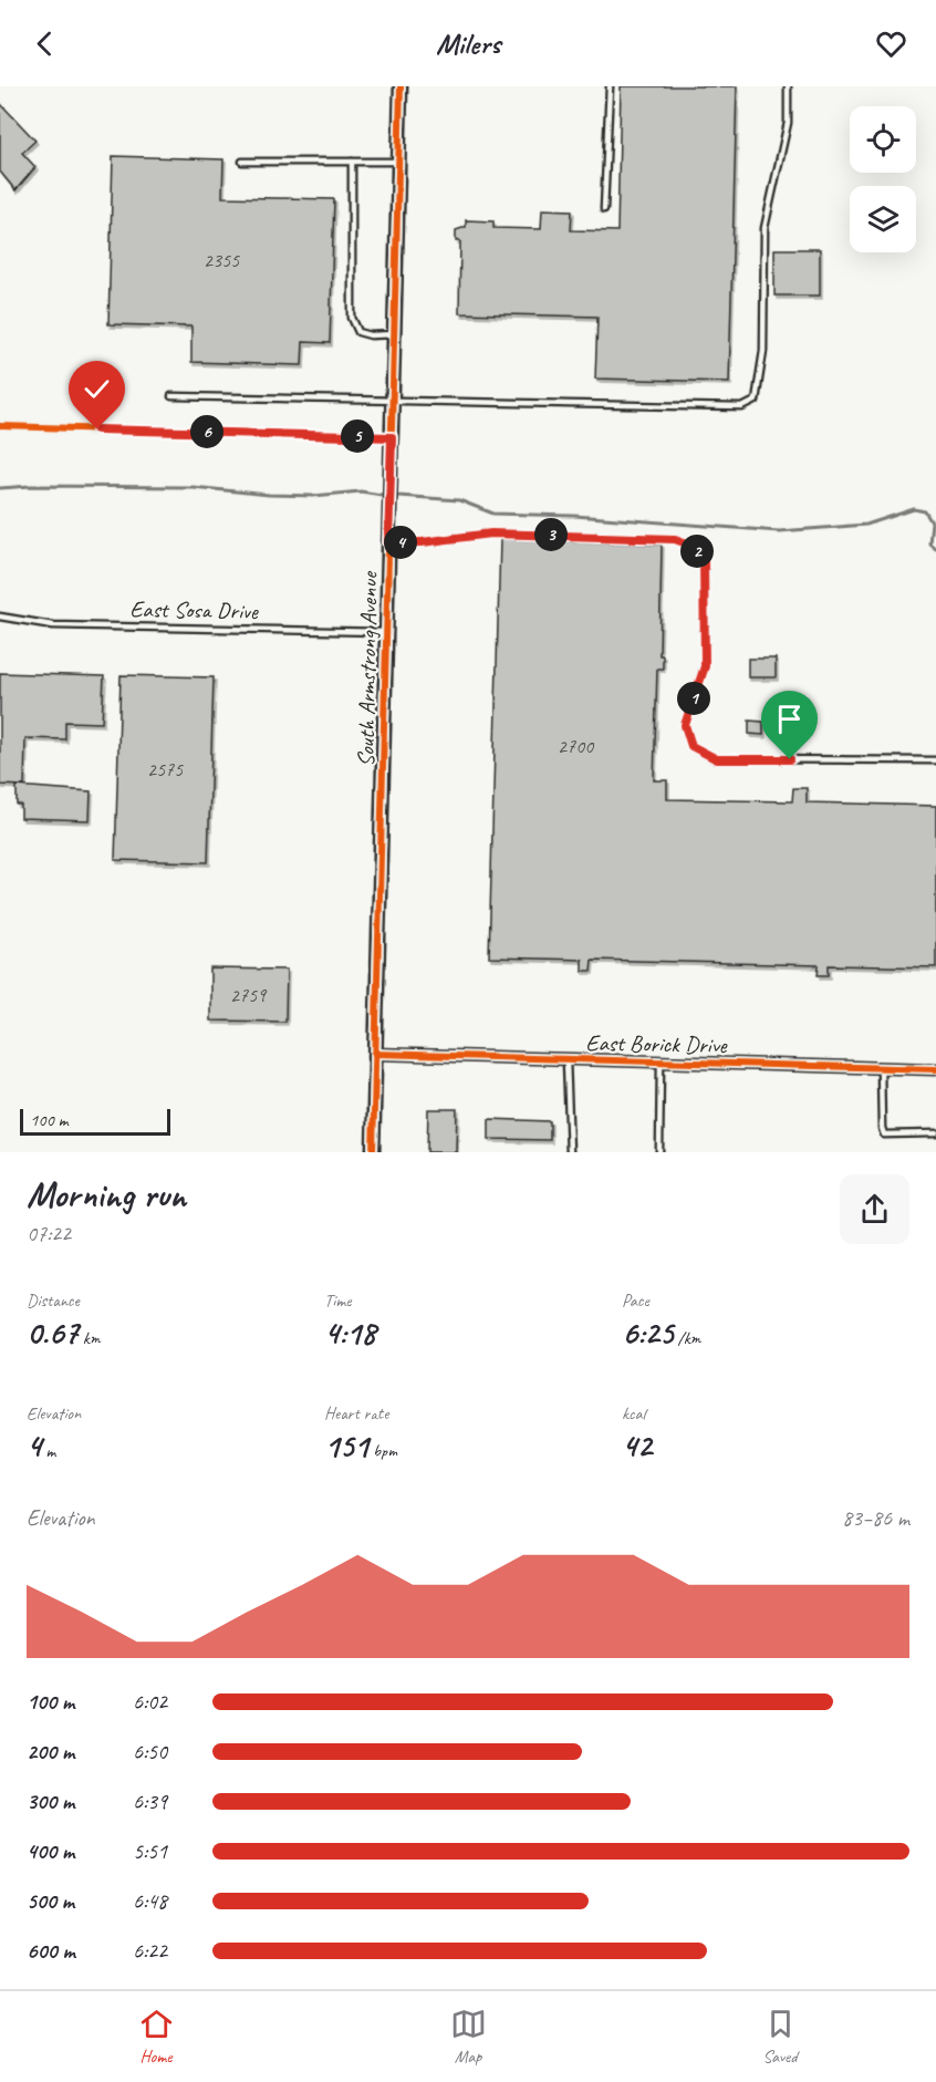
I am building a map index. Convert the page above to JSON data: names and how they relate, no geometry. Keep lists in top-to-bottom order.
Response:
{
  "streets": {
    "street": ["South Armstrong Avenue", "East Borick Drive"],
    "lane": ["East Sosa Drive"]
  },
  "crossings": [
    ["East Sosa Drive", "South Armstrong Avenue"],
    ["South Armstrong Avenue", "East Borick Drive"]
  ],
  "house_numbers": [
    "2355",
    "2700",
    "2575",
    "2759"
  ],
  "scale_bar": "100 m",
  "page": {
    "header": "Milers",
    "pins": [
      "6",
      "5",
      "3",
      "4",
      "2",
      "1"
    ],
    "scale": "100 m",
    "heading": ["Morning run", "07:22"],
    "stats": [
      ["Distance", "0.67 km"],
      ["Time", "4:18"],
      ["Pace", "6:25 /km"],
      ["Elevation", "4 m"],
      ["Heart rate", "151 bpm"],
      ["kcal", "42"]
    ],
    "chart": ["Elevation", "83–86 m"],
    "list": [
      {
        "name": "100 m",
        "note": "6:02"
      },
      {
        "name": "200 m",
        "note": "6:50"
      },
      {
        "name": "300 m",
        "note": "6:39"
      },
      {
        "name": "400 m",
        "note": "5:51"
      },
      {
        "name": "500 m",
        "note": "6:48"
      },
      {
        "name": "600 m",
        "note": "6:22"
      }
    ],
    "tabs": ["Home", "Map", "Saved"]
  }
}
